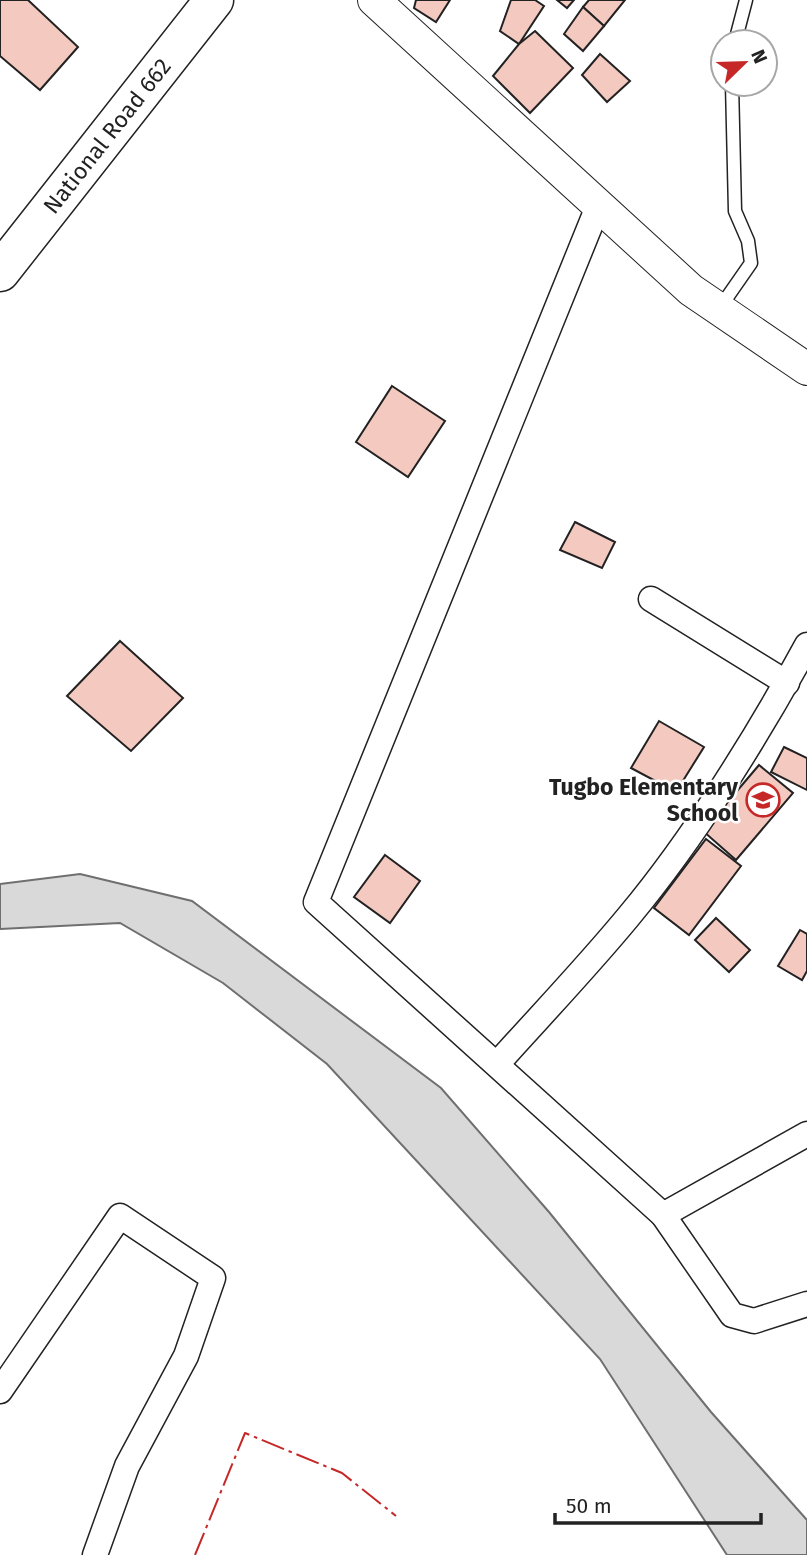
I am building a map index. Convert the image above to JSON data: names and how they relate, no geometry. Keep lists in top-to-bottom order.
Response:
{
  "streets": {
    "main road": ["National Road 662"]
  },
  "places": {
    "school or university": ["Tugbo Elementary School"]
  },
  "scale_bar": "50 m",
  "north": "top right"
}
